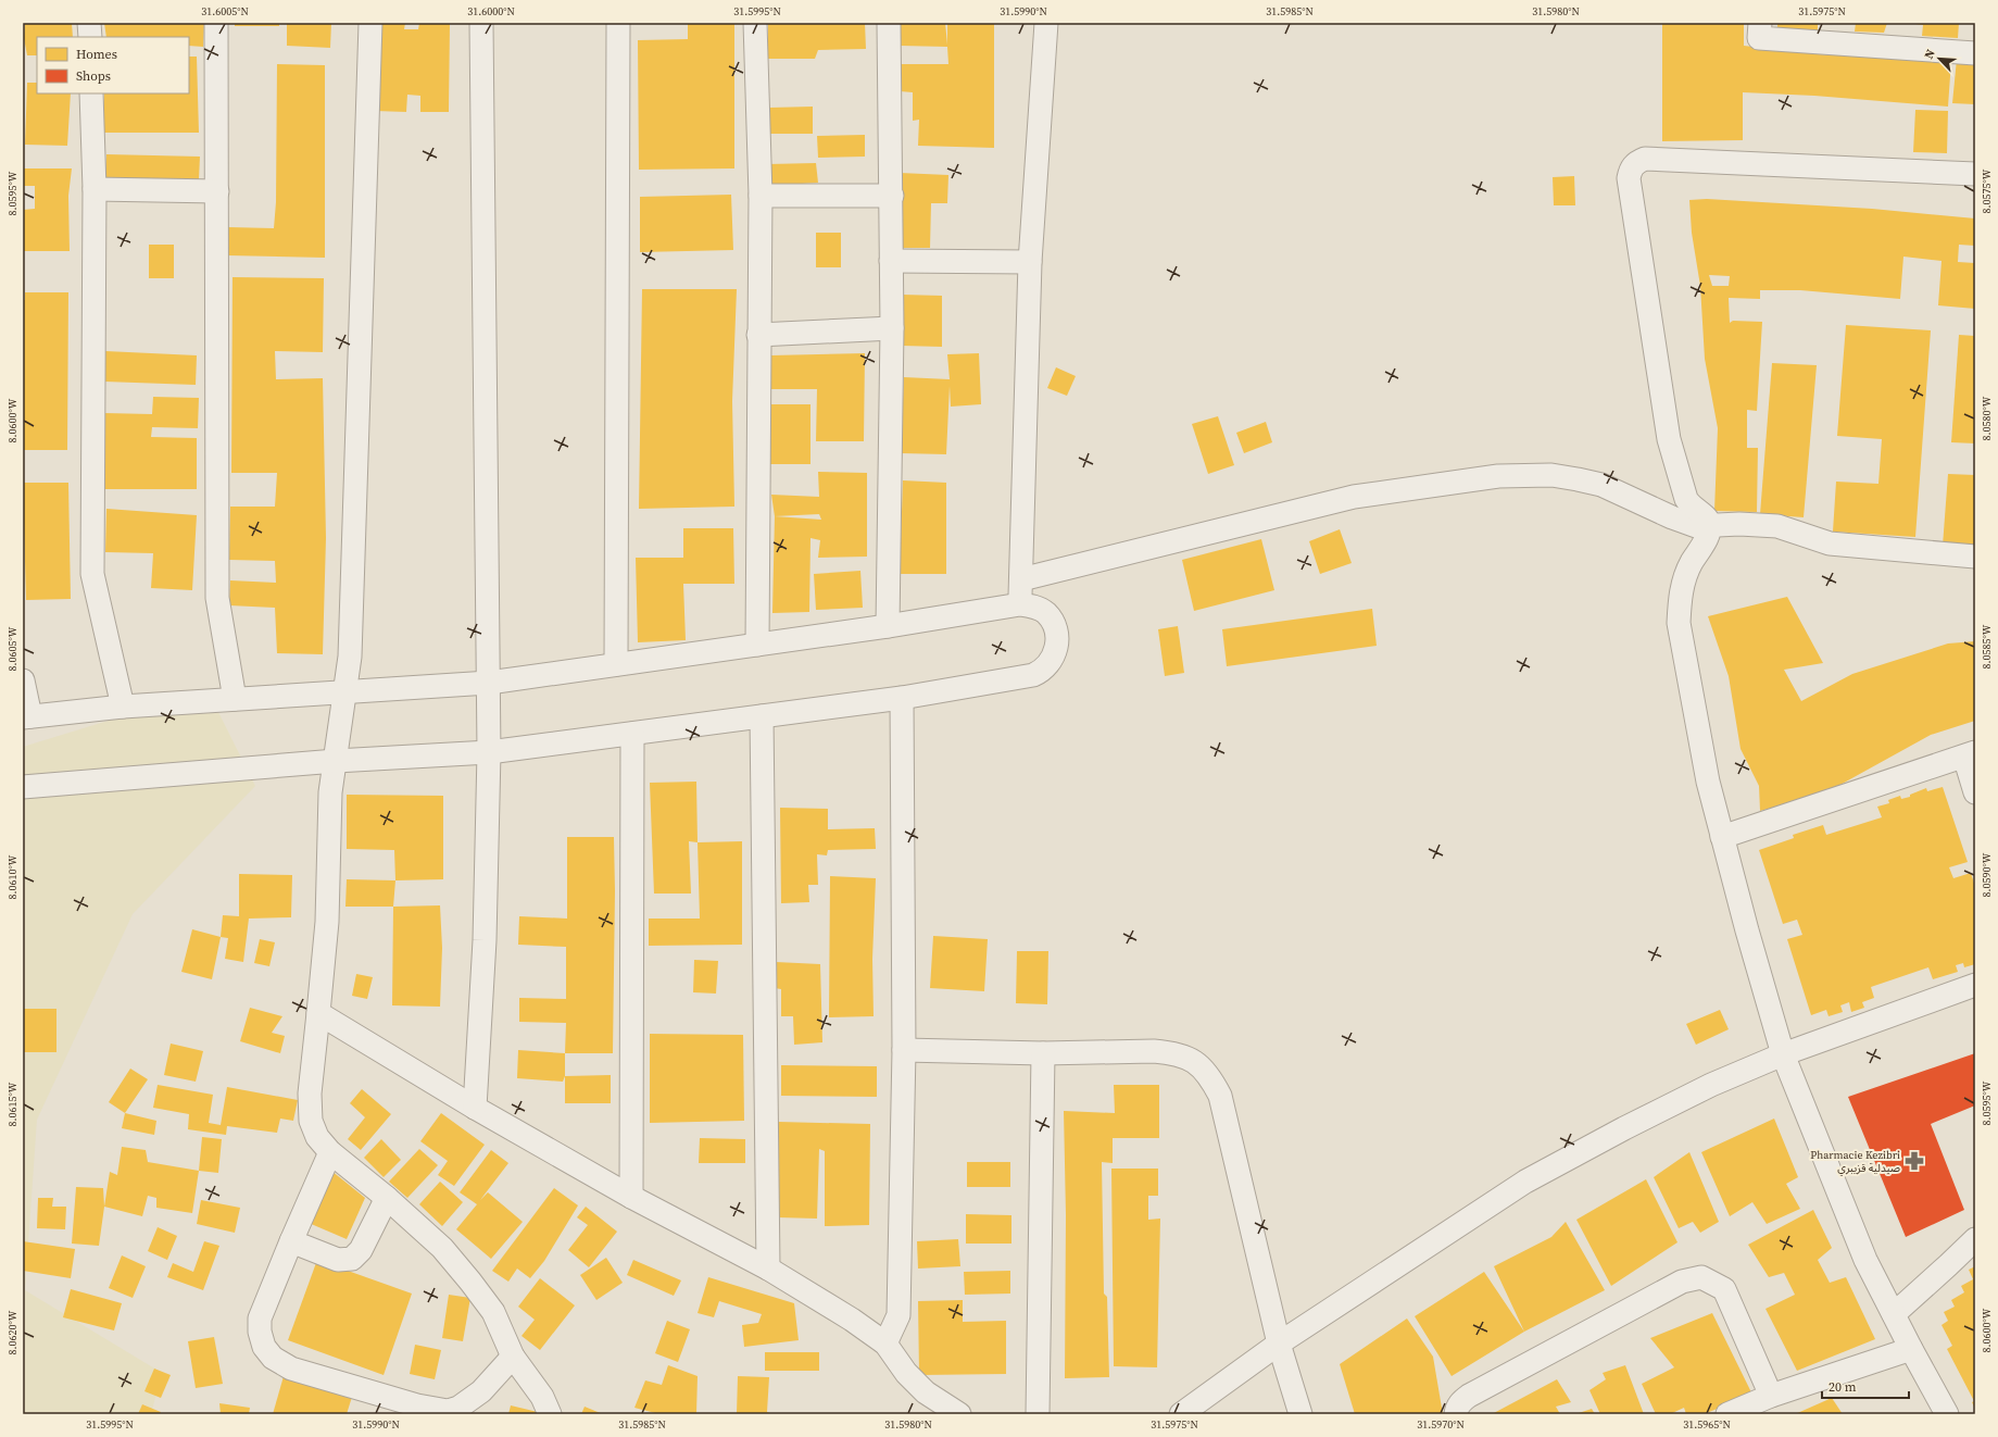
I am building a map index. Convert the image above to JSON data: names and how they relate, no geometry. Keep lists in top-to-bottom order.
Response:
{
  "places": {
    "pharmacy": ["Pharmacie Kezibri صيدلية قزيبري"]
  },
  "legend": ["Homes", "Shops"],
  "scale_bar": "20 m",
  "north": "top left",
  "coordinates": [
    "31.6005°N",
    "31.6000°N",
    "31.5995°N",
    "31.5990°N",
    "31.5985°N",
    "31.5980°N",
    "31.5975°N",
    "8.0575°W",
    "8.0595°W",
    "8.0580°W",
    "8.0600°W",
    "8.0585°W",
    "8.0605°W",
    "8.0590°W",
    "8.0610°W",
    "8.0615°W",
    "8.0620°W",
    "31.5970°N",
    "31.5965°N"
  ]
}
